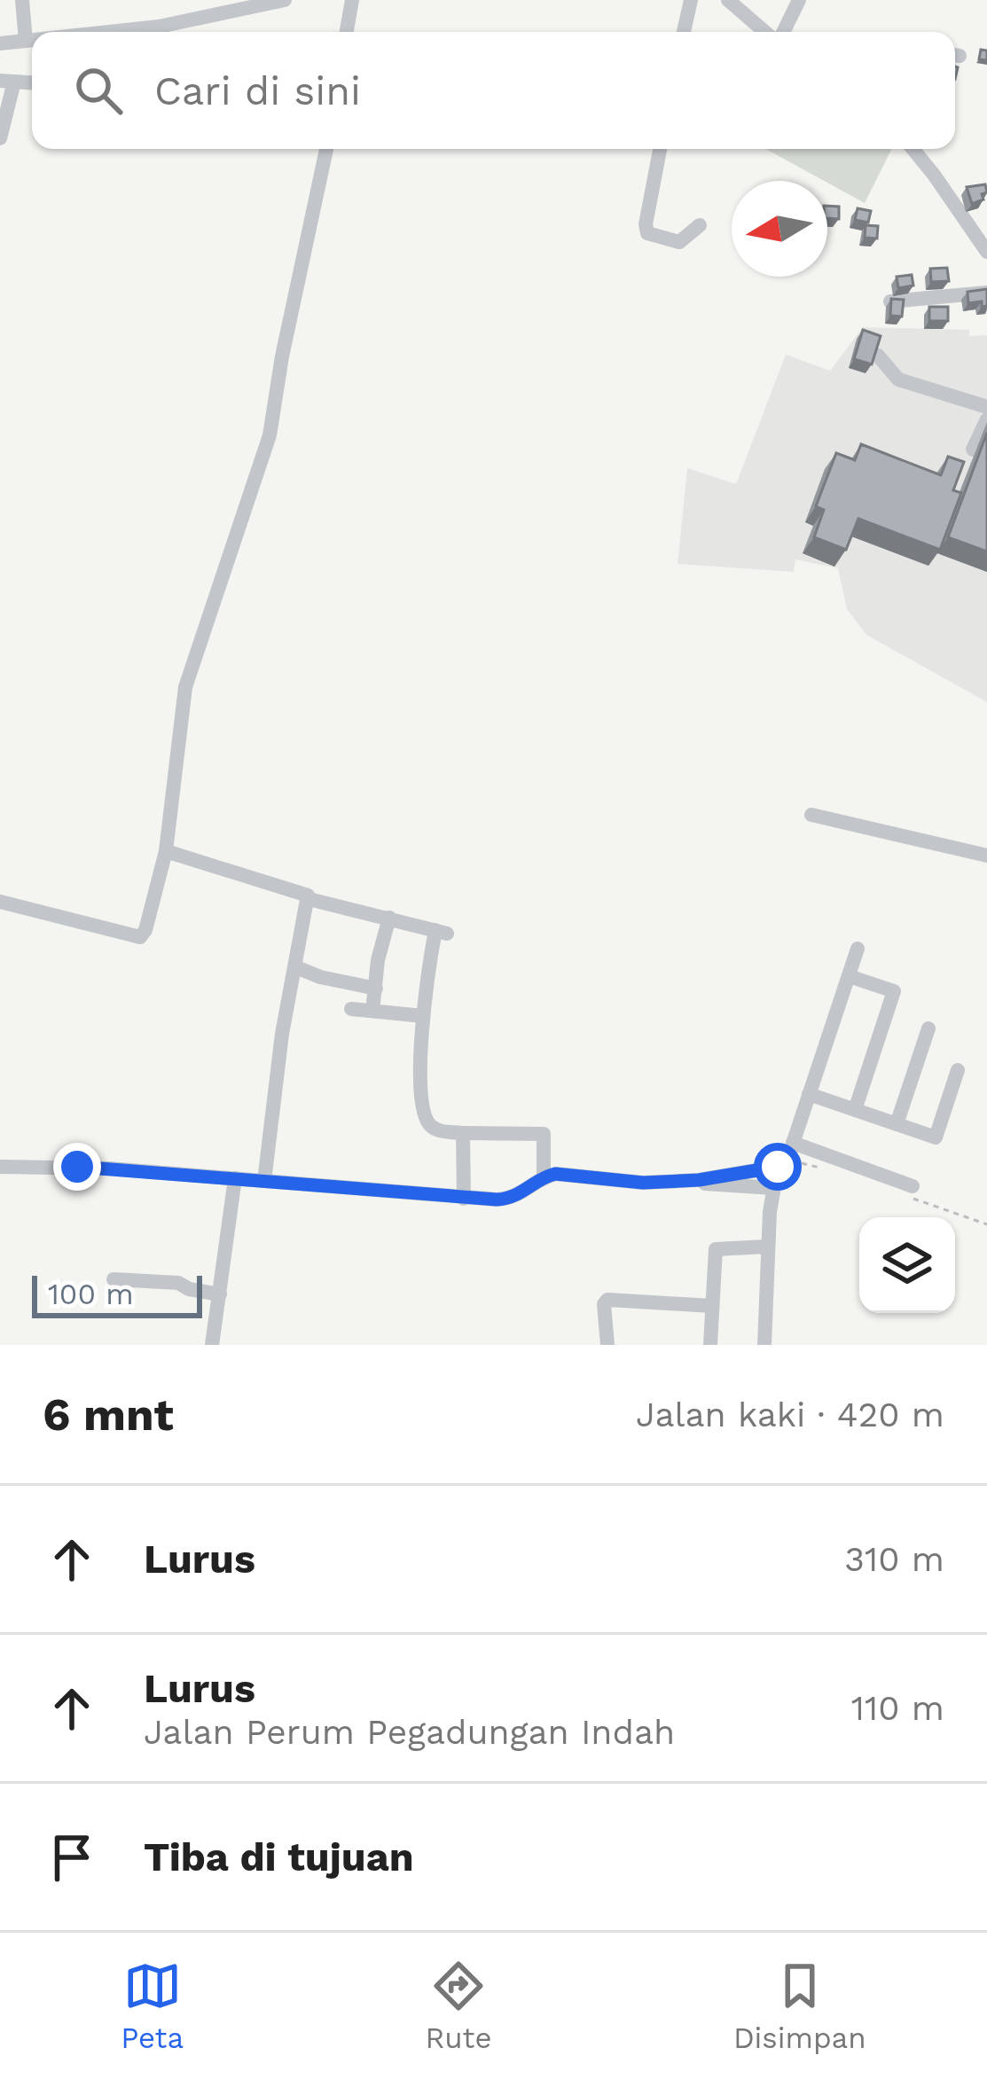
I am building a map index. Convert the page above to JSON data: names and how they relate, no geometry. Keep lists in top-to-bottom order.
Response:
{
  "scale_bar": "100 m",
  "north": "left",
  "page": {
    "search": "Cari di sini",
    "scale": "100 m",
    "heading": ["6 mnt", "Jalan kaki · 420 m"],
    "list": [
      ["Lurus", "310 m"],
      ["Lurus", "Jalan Perum Pegadungan Indah", "110 m"],
      "Tiba di tujuan"
    ],
    "nav": ["Peta", "Rute", "Disimpan"]
  }
}
